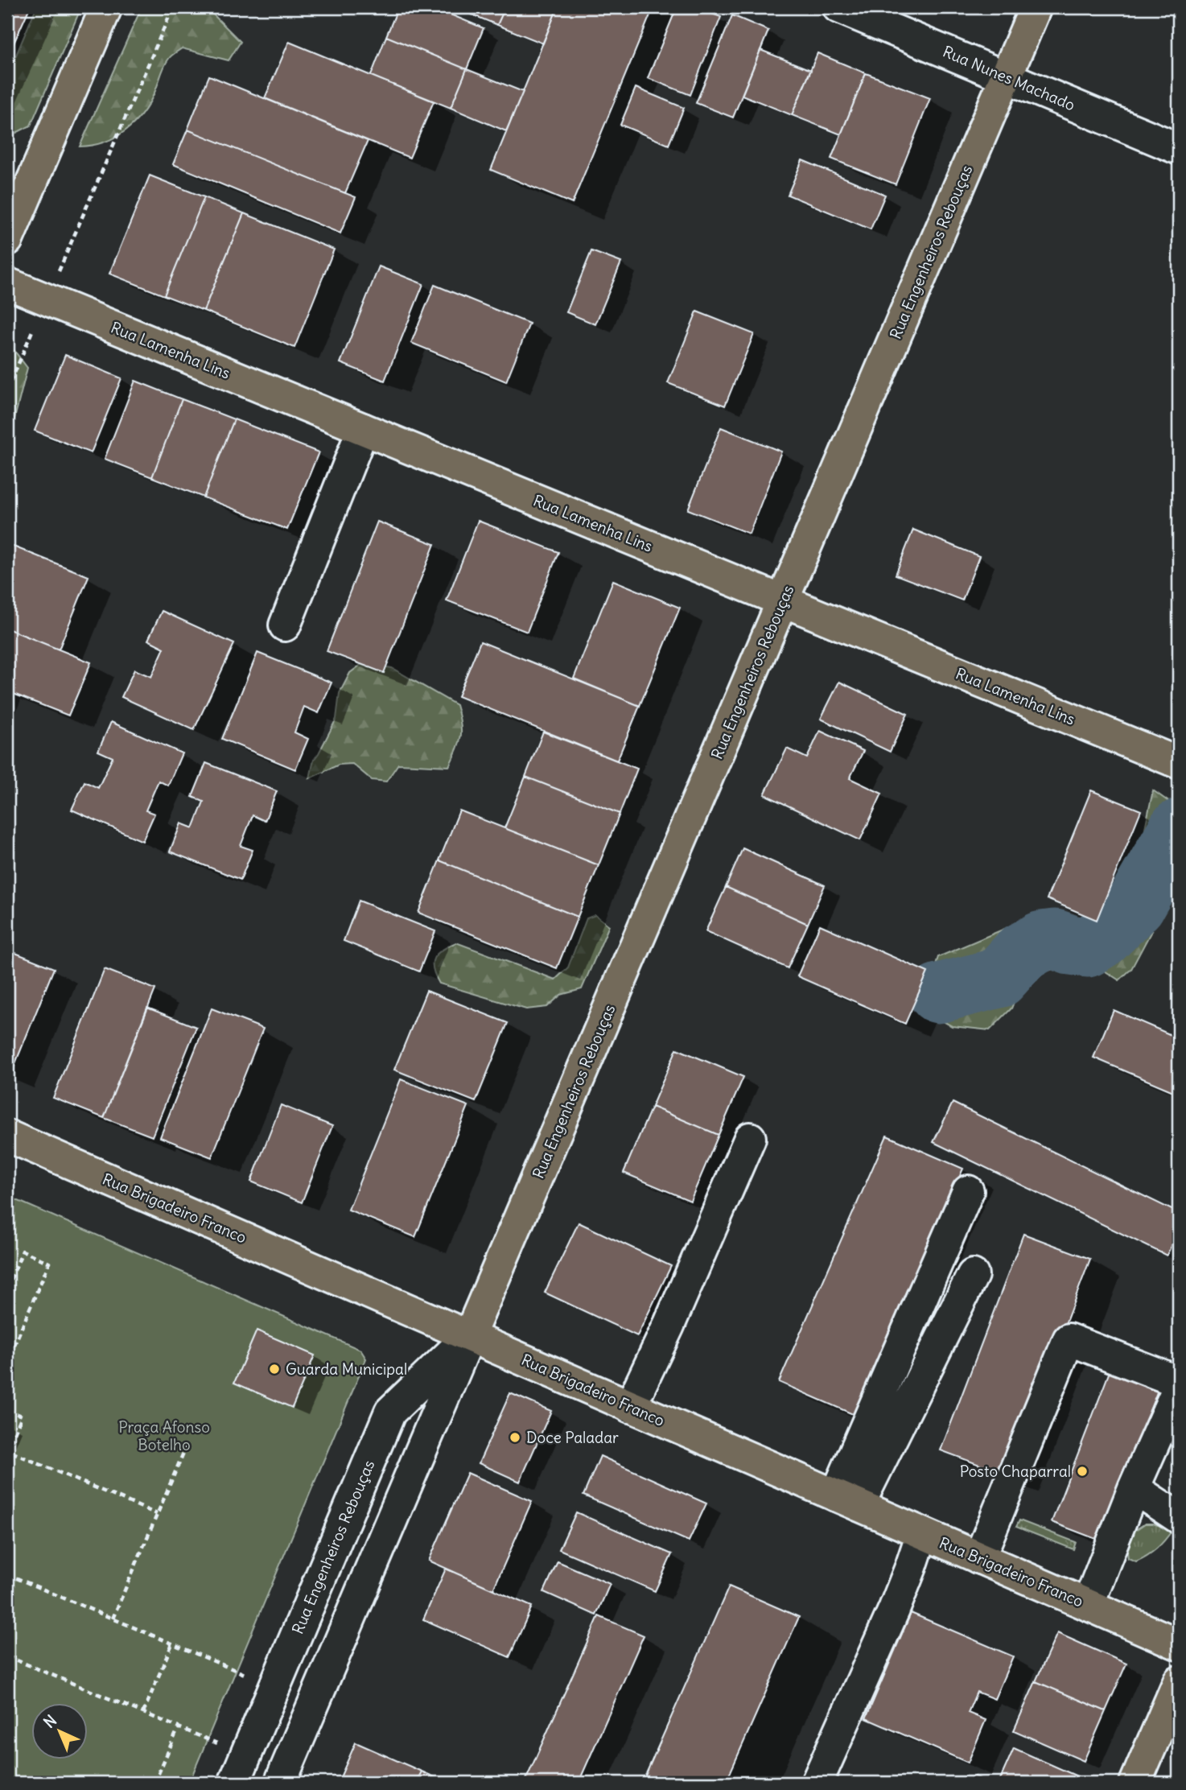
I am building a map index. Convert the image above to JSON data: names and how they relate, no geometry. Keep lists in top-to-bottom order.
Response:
{
  "streets": {
    "main road": ["Rua Engenheiros Rebouças", "Rua Lamenha Lins", "Rua Brigadeiro Franco"],
    "street": ["Rua Nunes Machado"]
  },
  "crossings": [
    ["Rua Nunes Machado", "Rua Engenheiros Rebouças"],
    ["Rua Engenheiros Rebouças", "Rua Lamenha Lins"],
    ["Rua Engenheiros Rebouças", "Rua Brigadeiro Franco"]
  ],
  "parks": ["Praça Afonso Botelho"],
  "places": ["Guarda Municipal", "Doce Paladar", "Posto Chaparral"],
  "north": "top left"
}
